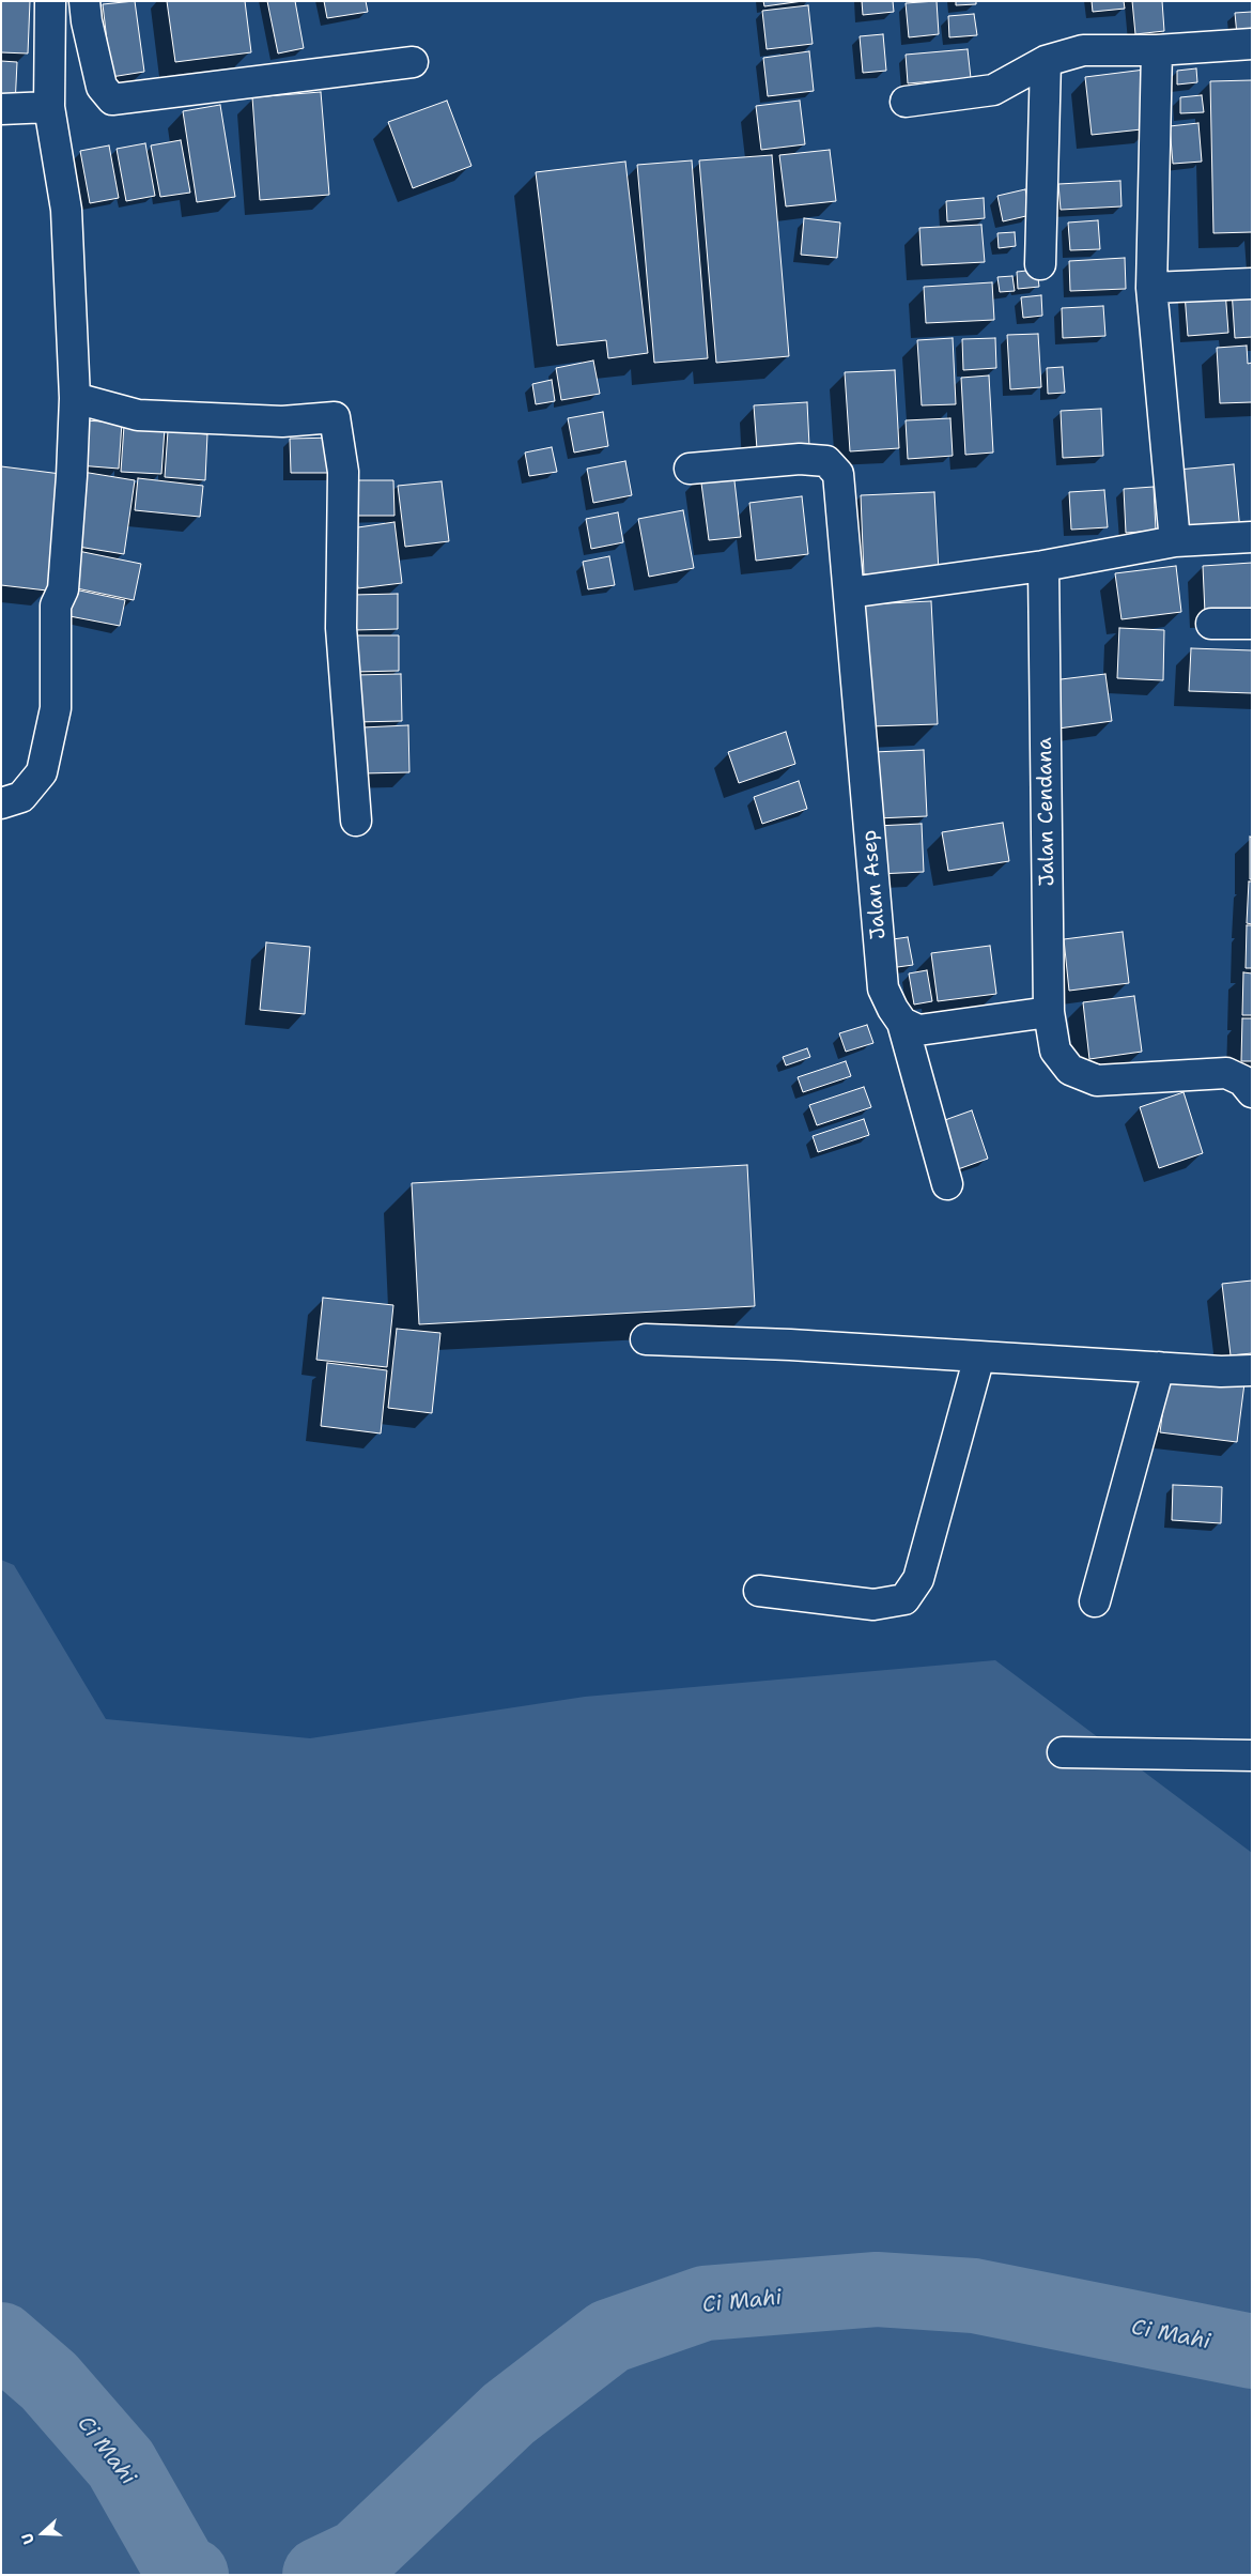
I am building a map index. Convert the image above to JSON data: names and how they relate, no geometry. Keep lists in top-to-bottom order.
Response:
{
  "streets": {
    "street": ["Jalan Cendana", "Jalan Asep"]
  },
  "water": ["Ci Mahi"],
  "north": "left"
}
